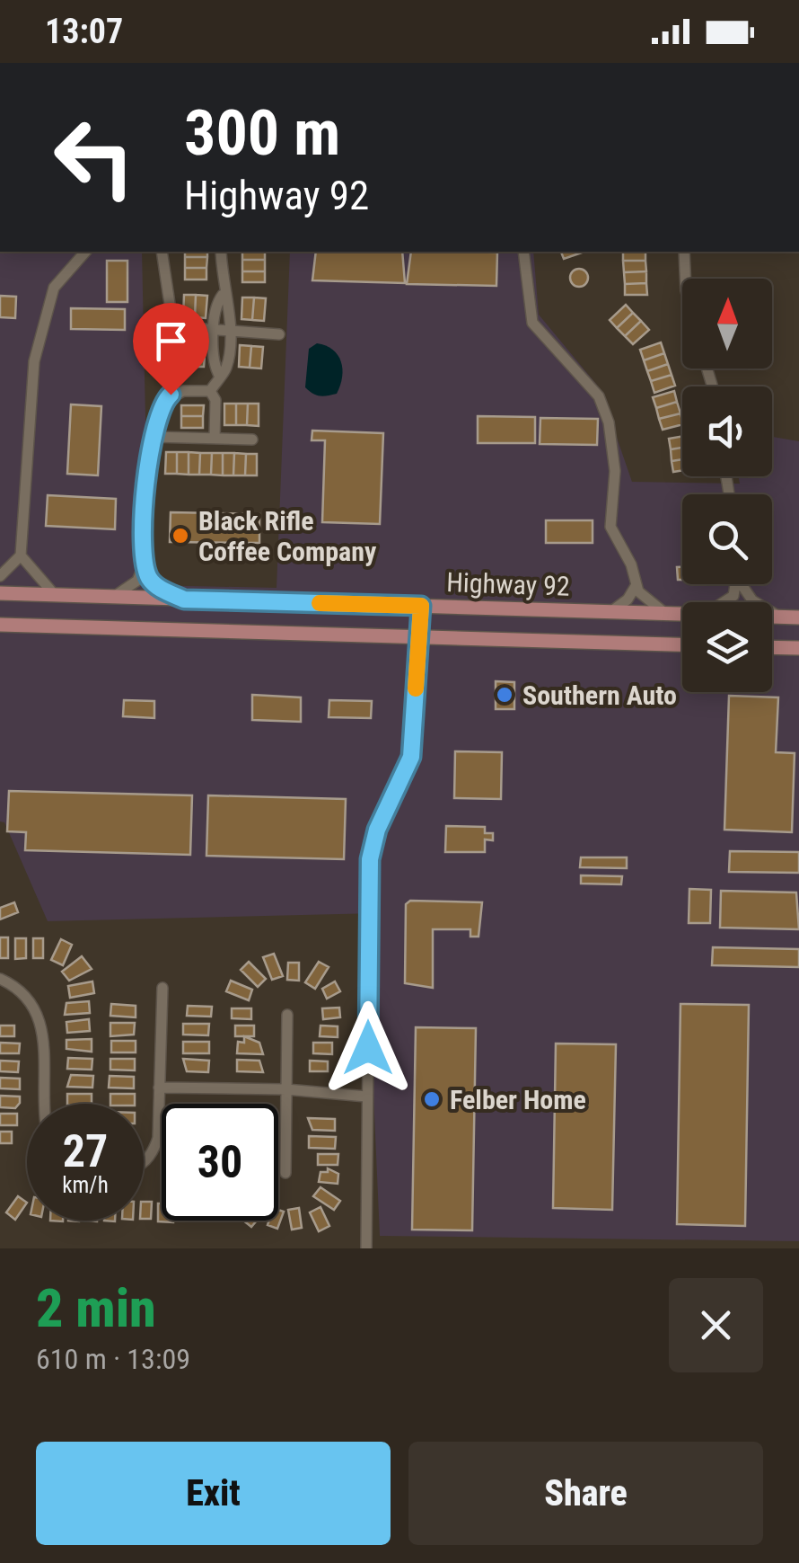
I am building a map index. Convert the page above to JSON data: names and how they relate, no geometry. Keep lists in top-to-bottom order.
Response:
{
  "streets": {
    "main road": ["Highway 92"]
  },
  "places": ["Black Rifle Coffee Company", "Southern Auto", "Felber Home"],
  "north": "top",
  "page": {
    "status": "13:07",
    "turn": ["300 m", "Highway 92"],
    "speed": "27 km/h",
    "limit": "30",
    "heading": ["2 min", "610 m · 13:09"],
    "buttons": ["Exit", "Share"]
  }
}
